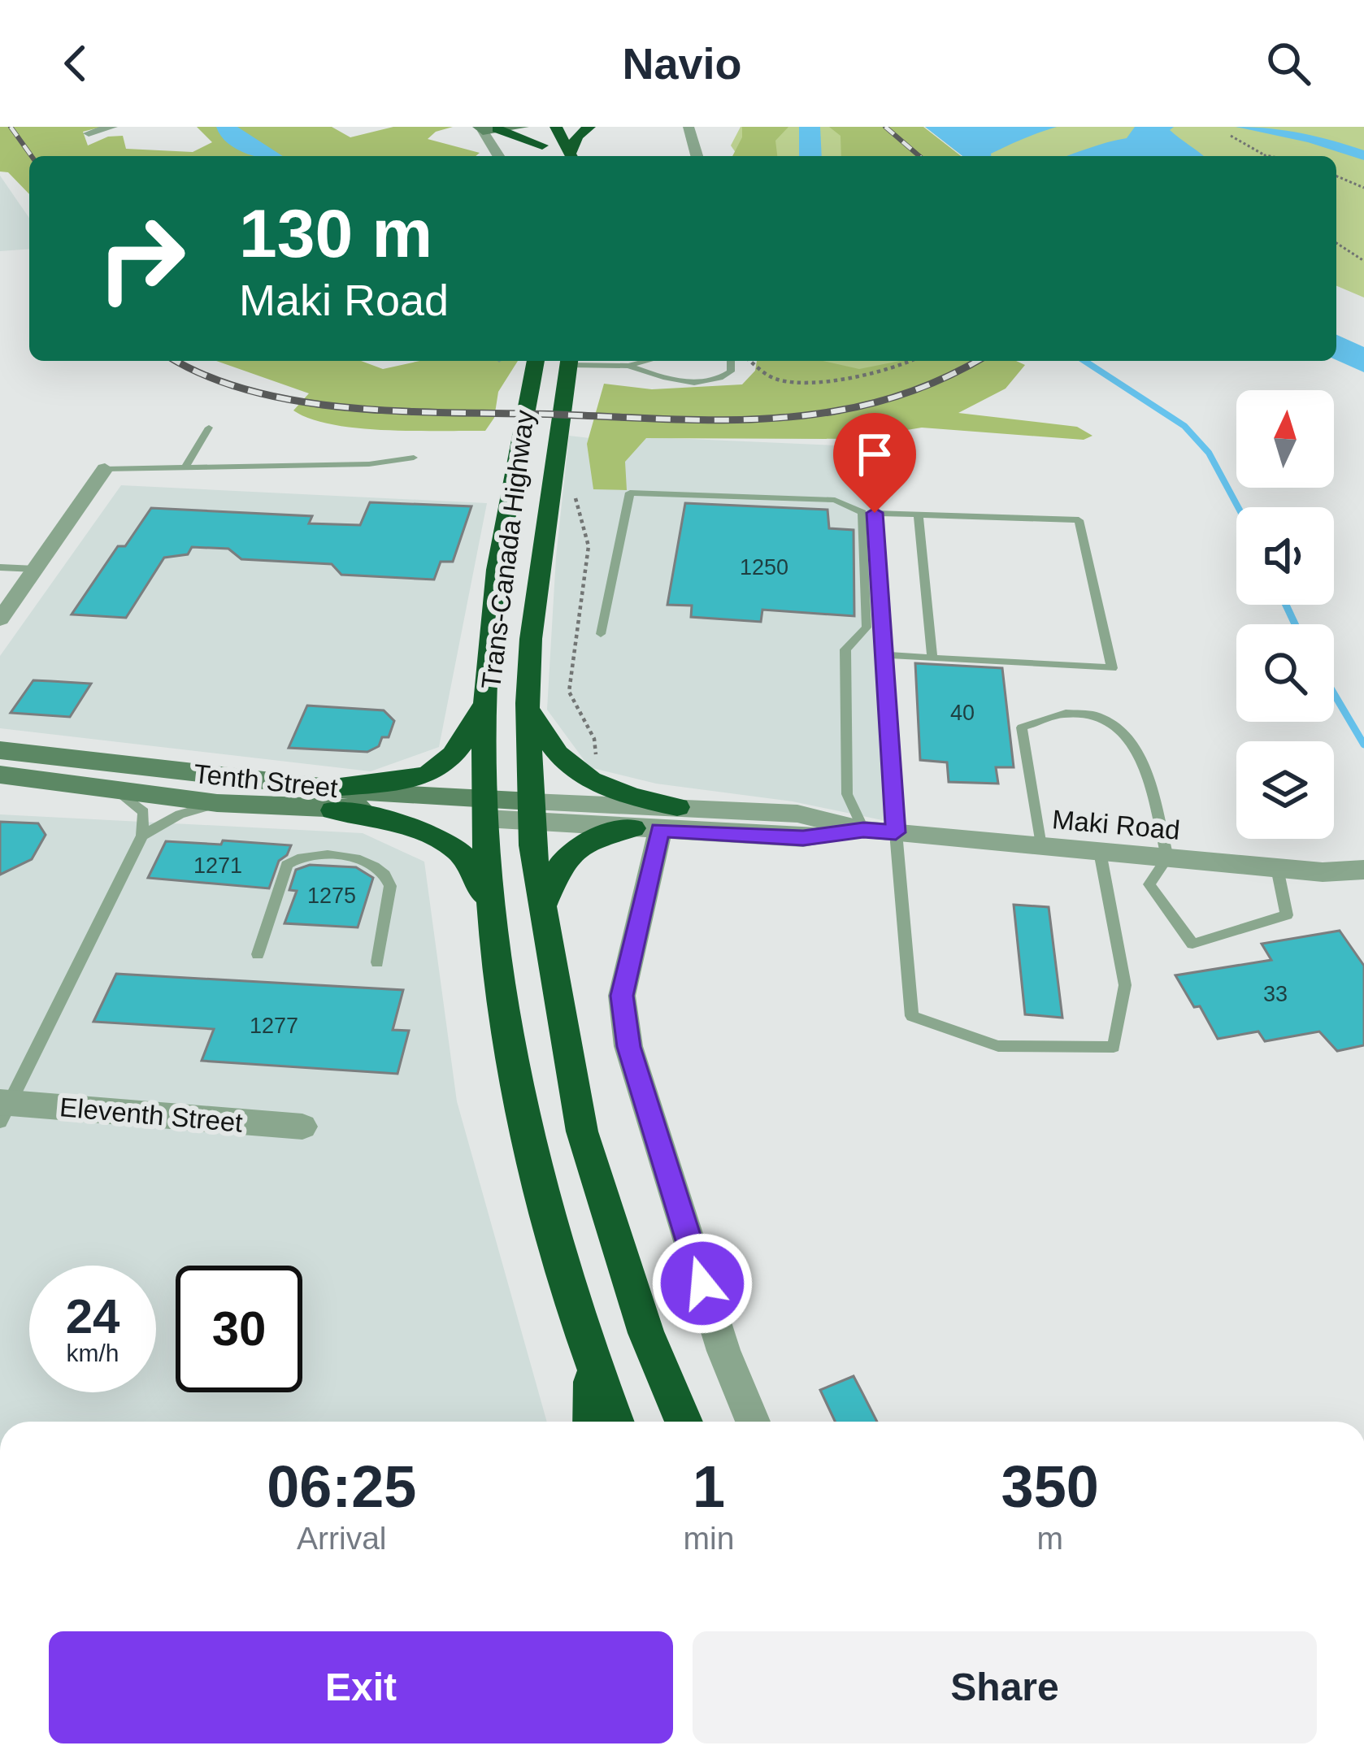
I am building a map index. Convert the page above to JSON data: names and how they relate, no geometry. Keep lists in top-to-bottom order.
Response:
{
  "streets": {
    "highway": ["Trans-Canada Highway"],
    "street": ["Tenth Street", "Maki Road", "Eleventh Street"]
  },
  "crossings": [
    ["Trans-Canada Highway", "Tenth Street"],
    ["Trans-Canada Highway", "Maki Road"],
    ["Tenth Street", "Maki Road"]
  ],
  "house_numbers": [
    "1250",
    "40",
    "1271",
    "1275",
    "33",
    "1277"
  ],
  "north": "top",
  "page": {
    "header": "Navio",
    "turn": ["130 m", "Maki Road"],
    "speed": "24 km/h",
    "limit": "30",
    "eta": [
      "06:25",
      "Arrival",
      "1",
      "min",
      "350",
      "m"
    ],
    "buttons": ["Exit", "Share"]
  }
}
